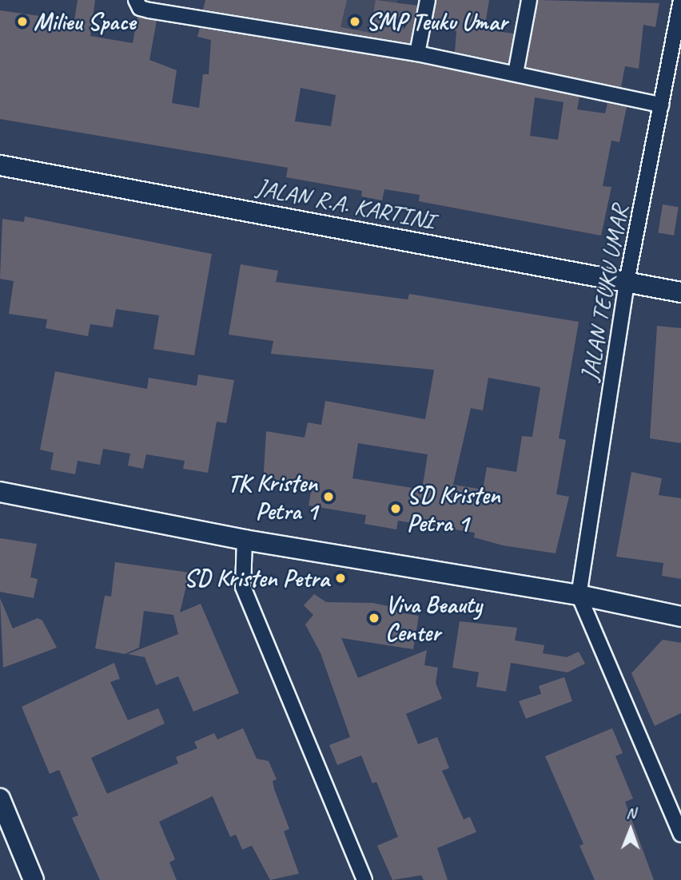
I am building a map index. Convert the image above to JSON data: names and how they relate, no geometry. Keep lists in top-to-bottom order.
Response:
{
  "streets": {
    "street": ["JALAN R.A. KARTINI", "JALAN TEUKU UMAR"]
  },
  "crossings": [
    ["JALAN R.A. KARTINI", "JALAN TEUKU UMAR"]
  ],
  "places": [
    "Milieu Space",
    "SMP Teuku Umar",
    "TK Kristen Petra 1",
    "SD Kristen Petra 1",
    "SD Kristen Petra",
    "Viva Beauty Center"
  ],
  "north": "top"
}
